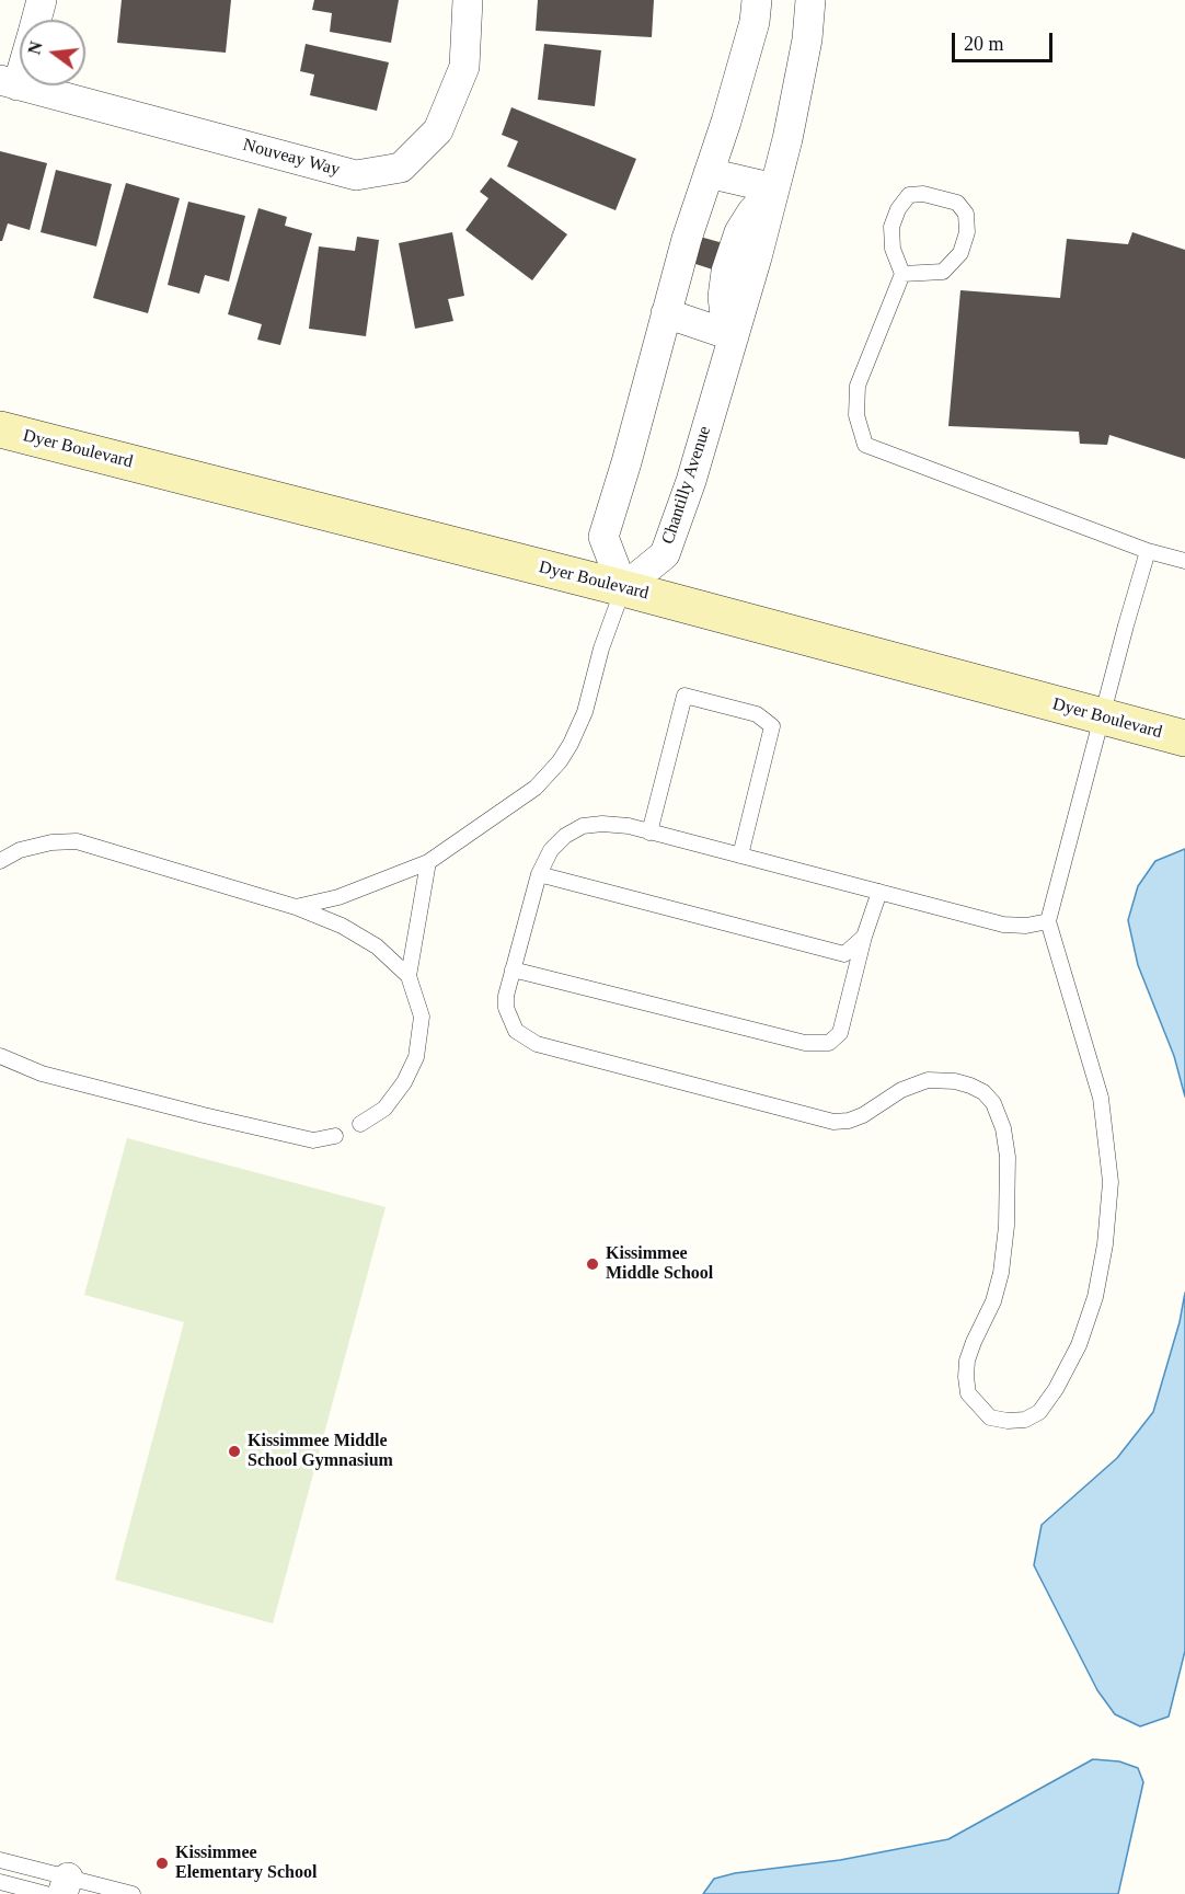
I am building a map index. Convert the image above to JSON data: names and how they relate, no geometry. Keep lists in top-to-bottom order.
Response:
{
  "streets": {
    "main road": ["Dyer Boulevard"],
    "street": ["Nouveay Way", "Chantilly Avenue"]
  },
  "crossings": [
    ["Dyer Boulevard", "Chantilly Avenue"]
  ],
  "places": ["Kissimmee Middle School", "Kissimmee Middle School Gymnasium", "Kissimmee Elementary School"],
  "scale_bar": "20 m",
  "north": "left"
}
